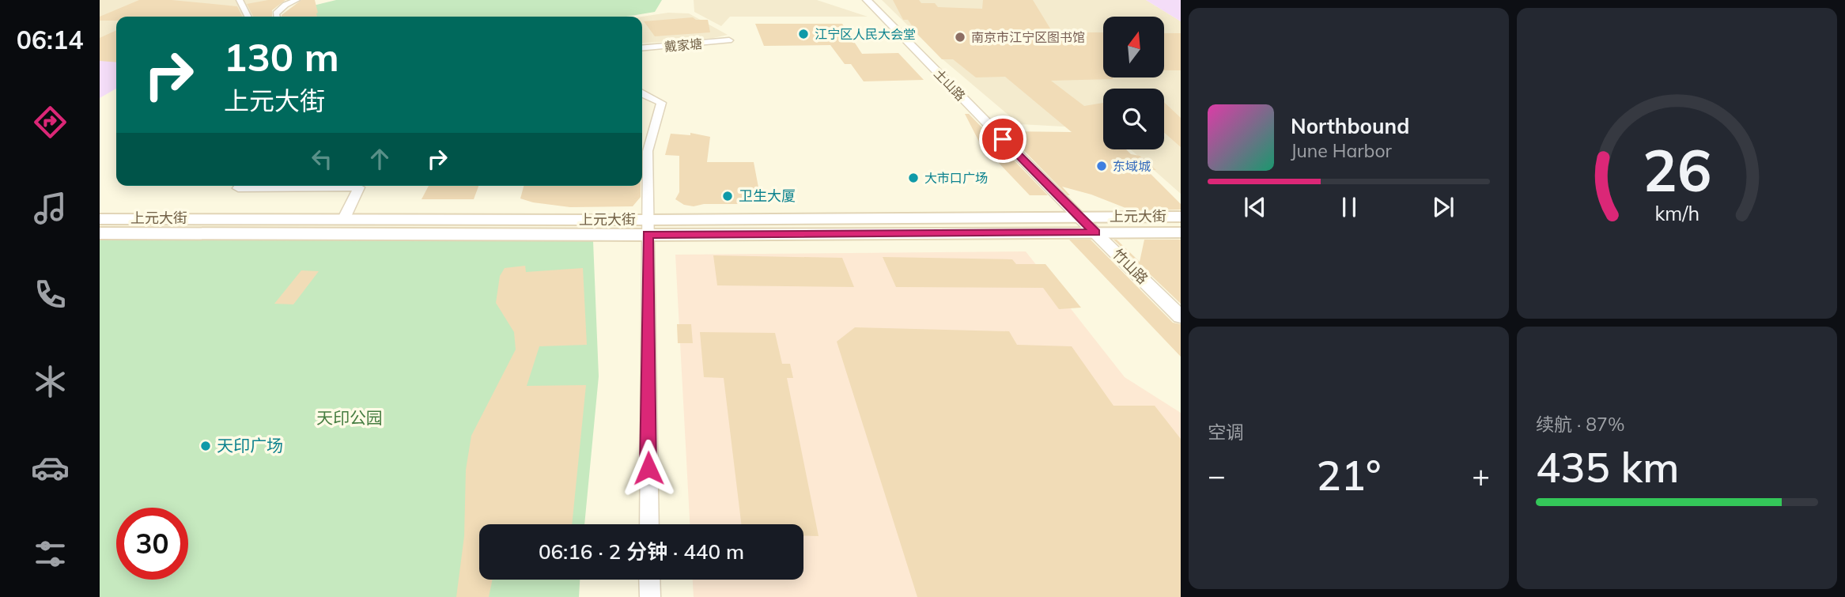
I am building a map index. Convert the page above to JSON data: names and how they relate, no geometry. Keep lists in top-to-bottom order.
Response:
{
  "streets": {
    "main road": ["上元大街"],
    "street": ["戴家塘", "土山路", "竹山路"]
  },
  "crossings": [
    ["土山路", "上元大街"],
    ["土山路", "竹山路"],
    ["上元大街", "竹山路"]
  ],
  "parks": ["天印公园"],
  "places": [
    "江宁区人民大会堂",
    "南京市江宁区图书馆",
    "东域城",
    "大市口广场",
    "卫生大厦",
    "天印广场"
  ],
  "north": "top",
  "page": {
    "tabs": "06:14",
    "turn": ["130 m", "上元大街"],
    "song": ["Northbound", "June Harbor"],
    "tile": [
      "空调",
      ["续航 · 87%", "435 km"]
    ],
    "heat": ["−", "21°", "+"],
    "limit": "30",
    "trip": "06:16 · 2 分钟 · 440 m",
    "gauge": ["26", "km/h"]
  }
}
